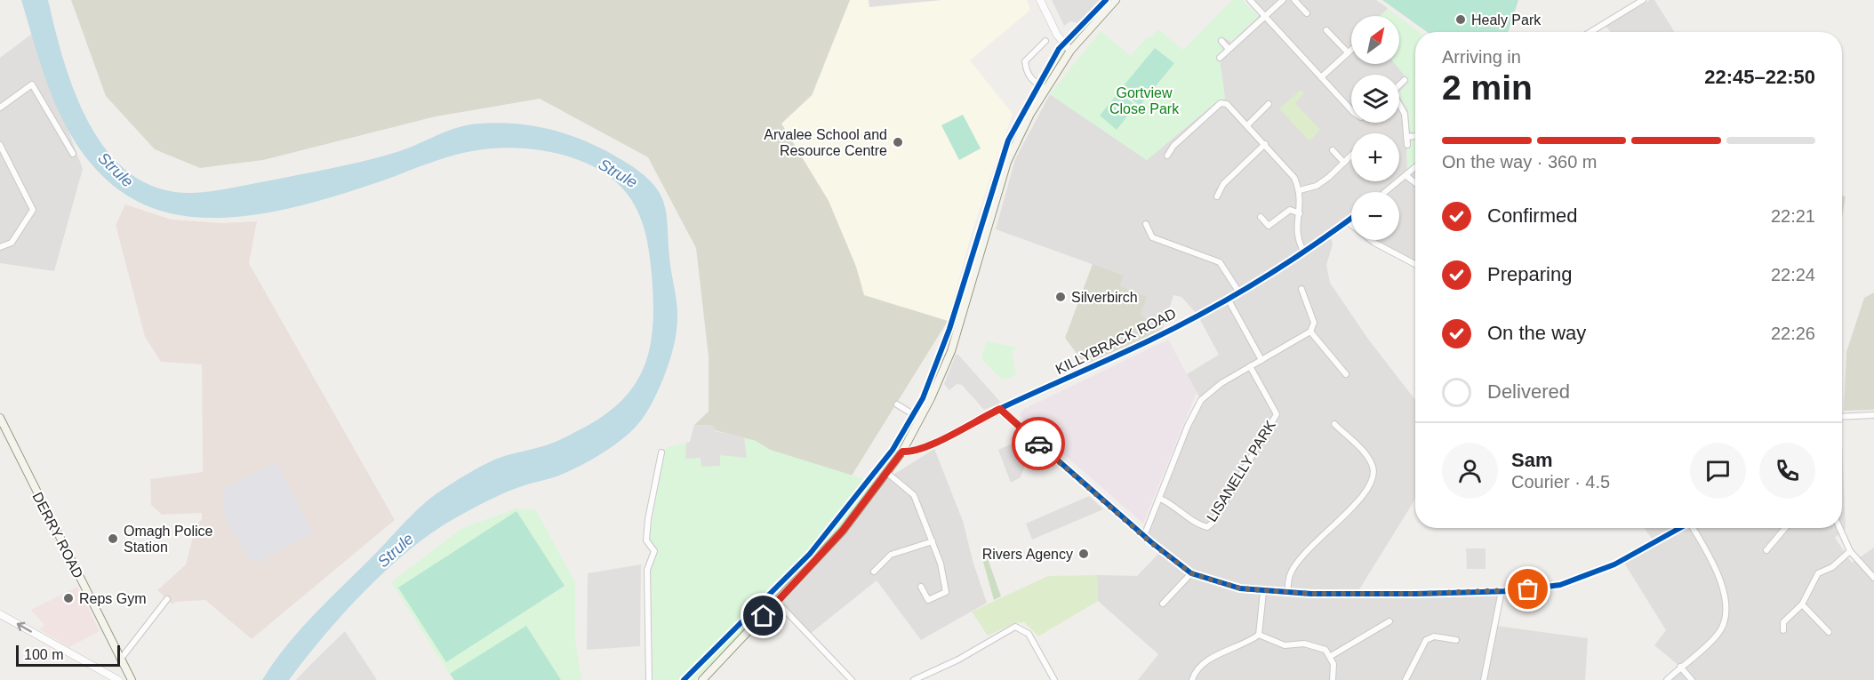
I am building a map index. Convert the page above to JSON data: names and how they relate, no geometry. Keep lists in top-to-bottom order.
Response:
{
  "streets": {
    "main road": ["DERRY ROAD"],
    "street": ["KILLYBRACK ROAD", "LISANELLY PARK"]
  },
  "water": ["Strule"],
  "parks": ["Gortview Close Park"],
  "places": [
    "Healy Park",
    "Arvalee School and Resource Centre",
    "Silverbirch",
    "Omagh Police Station",
    "Rivers Agency",
    "Reps Gym"
  ],
  "scale_bar": "100 m",
  "north": "top right",
  "page": {
    "map_buttons": ["+", "−"],
    "heading": ["2 min", "Arriving in", "22:45–22:50"],
    "panel": ["Sam", "Courier · 4.5"],
    "bar": "On the way · 360 m",
    "list": [
      ["Confirmed", "22:21"],
      ["Preparing", "22:24"],
      ["On the way", "22:26"],
      "Delivered"
    ],
    "scale": "100 m"
  }
}
